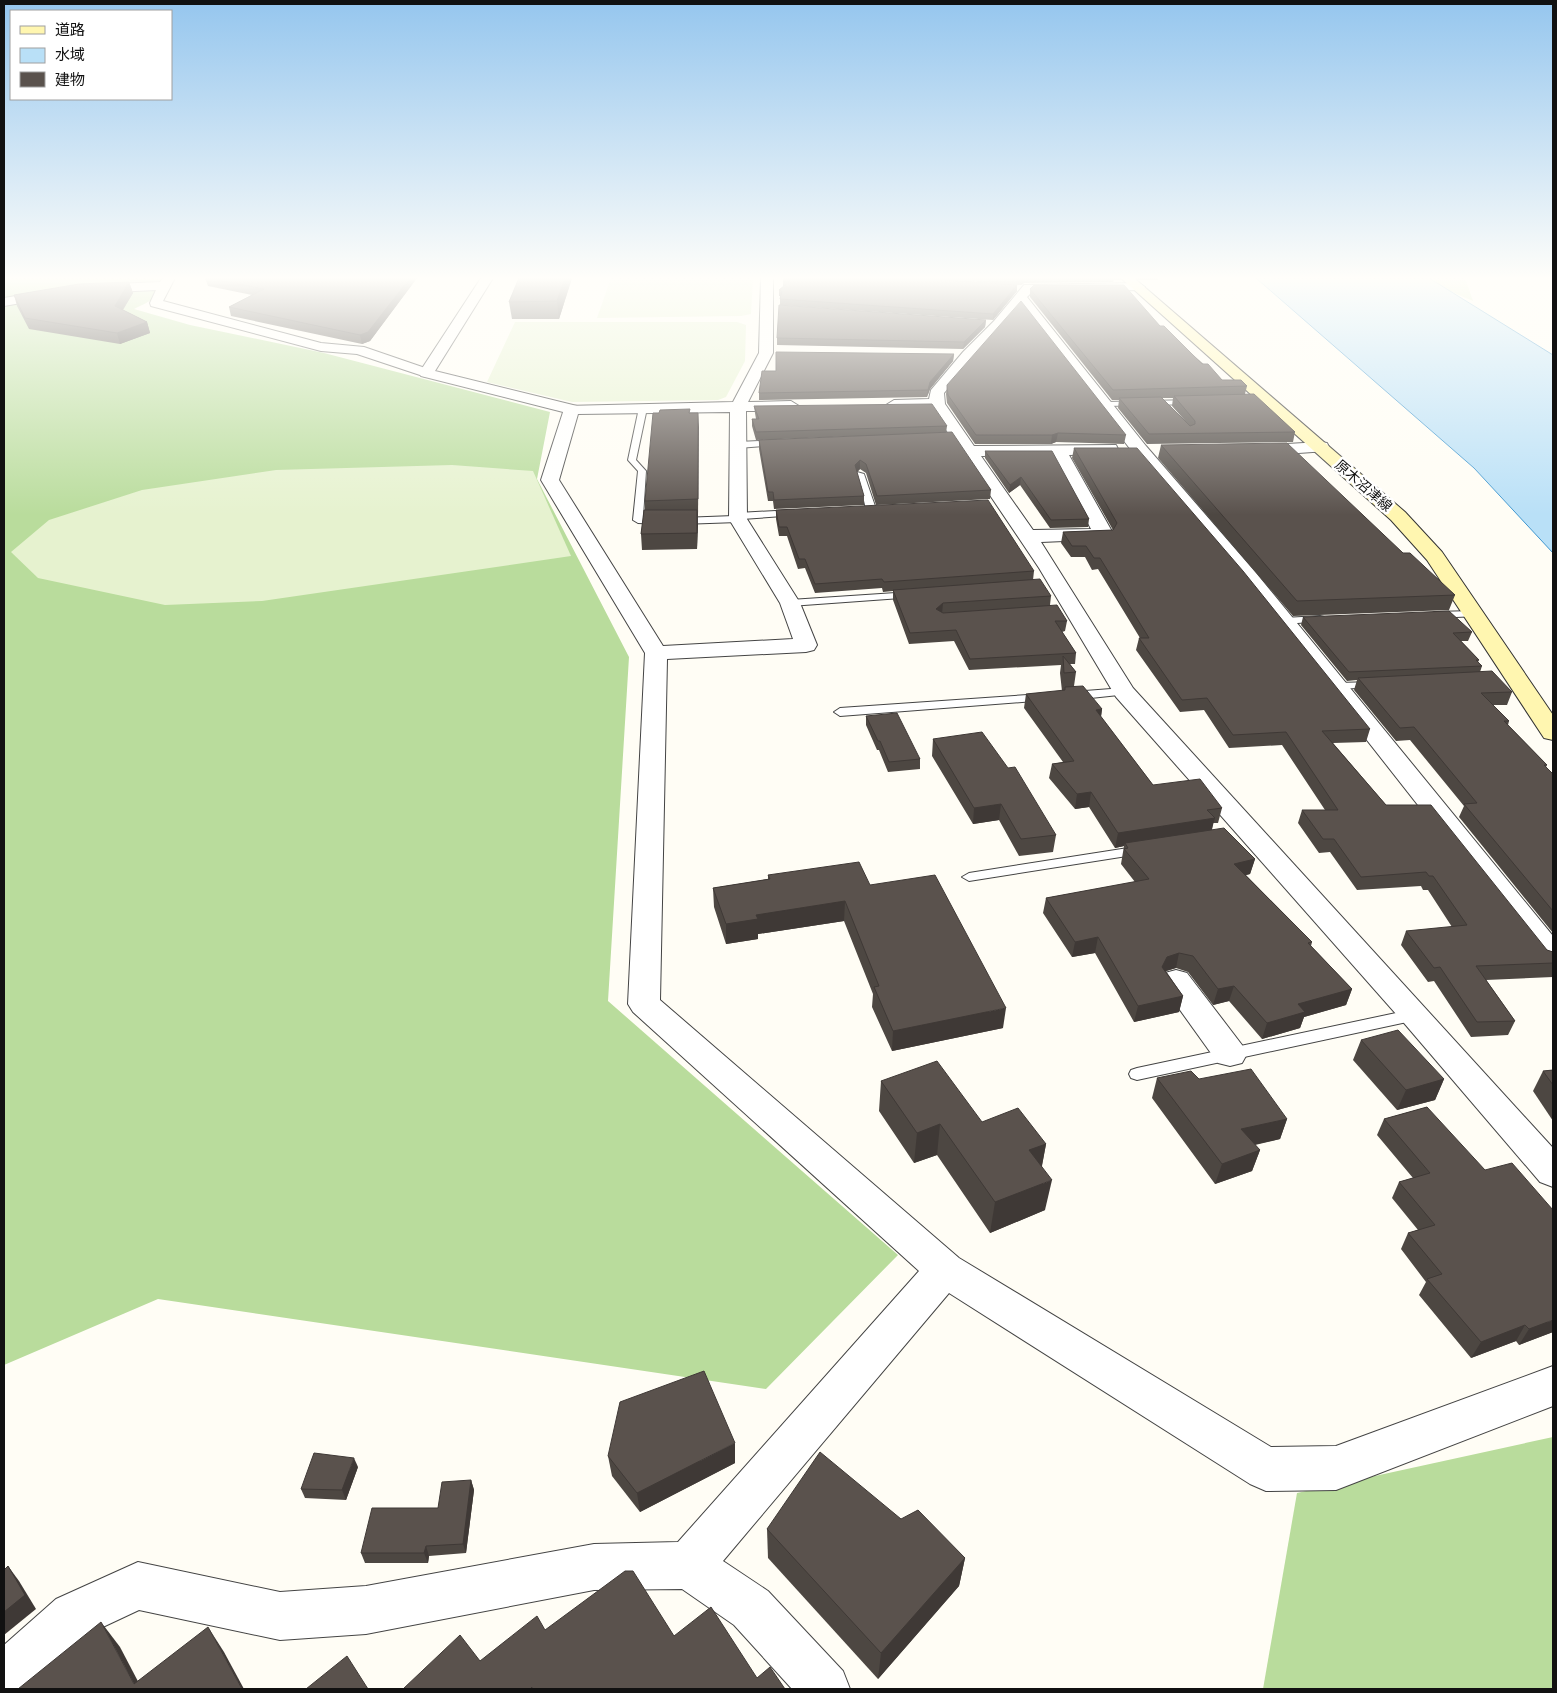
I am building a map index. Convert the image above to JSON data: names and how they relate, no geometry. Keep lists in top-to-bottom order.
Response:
{
  "streets": {
    "main road": ["原木沼津線"]
  },
  "legend": ["道路", "水域", "建物"]
}
